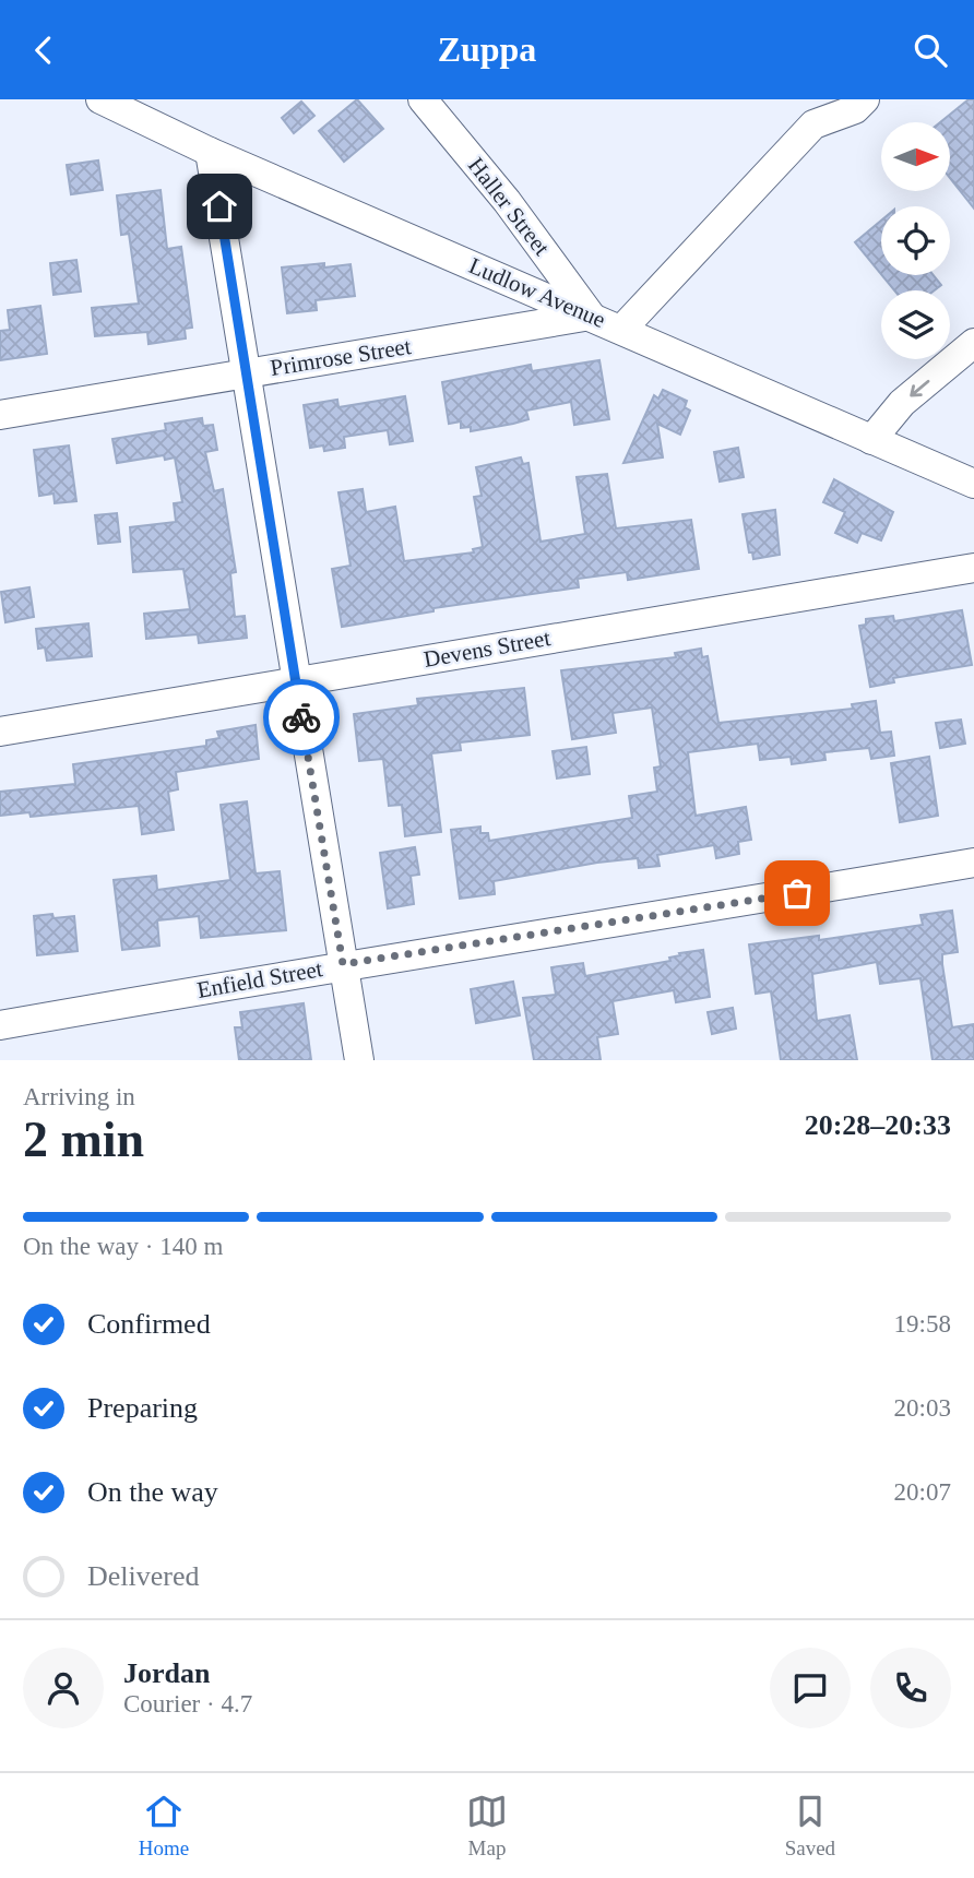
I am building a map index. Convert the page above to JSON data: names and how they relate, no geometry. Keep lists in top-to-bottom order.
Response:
{
  "streets": {
    "street": [
      "Haller Street",
      "Ludlow Avenue",
      "Primrose Street",
      "Devens Street",
      "Enfield Street"
    ]
  },
  "crossings": [
    ["Haller Street", "Ludlow Avenue"],
    ["Haller Street", "Primrose Street"],
    ["Ludlow Avenue", "Primrose Street"]
  ],
  "north": "right",
  "page": {
    "header": "Zuppa",
    "heading": ["2 min", "Arriving in", "20:28–20:33"],
    "panel": ["Jordan", "Courier · 4.7"],
    "bar": "On the way · 140 m",
    "list": [
      ["Confirmed", "19:58"],
      ["Preparing", "20:03"],
      ["On the way", "20:07"],
      "Delivered"
    ],
    "tabs": ["Home", "Map", "Saved"]
  }
}
